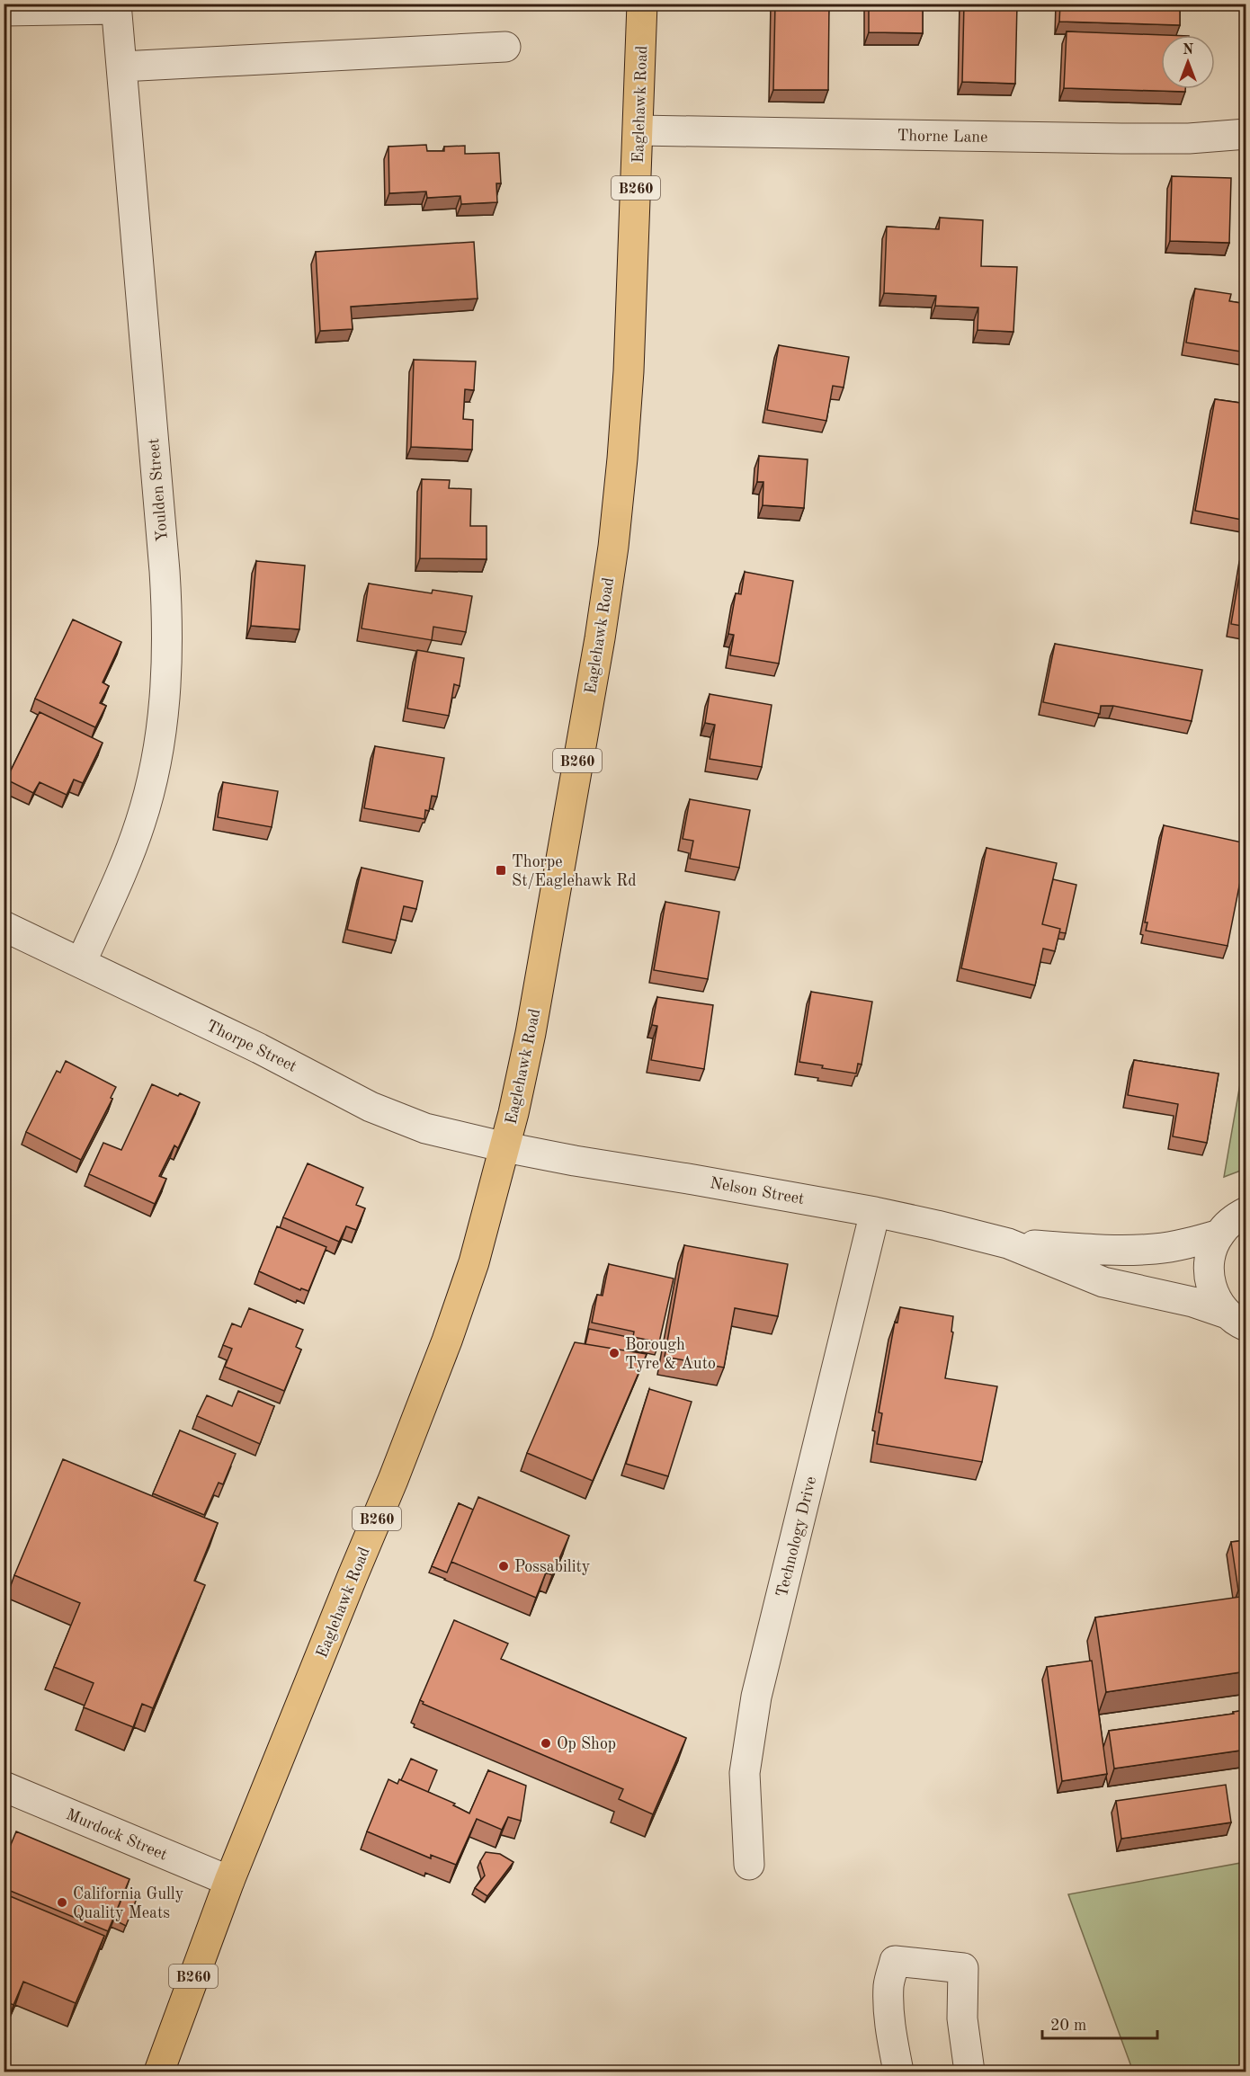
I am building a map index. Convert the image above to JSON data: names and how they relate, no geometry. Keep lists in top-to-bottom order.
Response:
{
  "streets": {
    "main road": ["Eaglehawk Road", "B260"],
    "street": [
      "Thorne Lane",
      "Youlden Street",
      "Thorpe Street",
      "Nelson Street",
      "Technology Drive",
      "Murdock Street"
    ]
  },
  "crossings": [
    ["Eaglehawk Road", "Thorne Lane"],
    ["Eaglehawk Road", "Thorpe Street"],
    ["Eaglehawk Road", "Nelson Street"],
    ["Eaglehawk Road", "Murdock Street"],
    ["Youlden Street", "Thorpe Street"],
    ["Thorpe Street", "Nelson Street"],
    ["Nelson Street", "Technology Drive"]
  ],
  "places": {
    "transit": ["Thorpe St/Eaglehawk Rd"],
    "other": [
      "Borough Tyre & Auto",
      "Possability",
      "Op Shop",
      "California Gully Quality Meats"
    ]
  },
  "scale_bar": "20 m",
  "north": "top"
}
